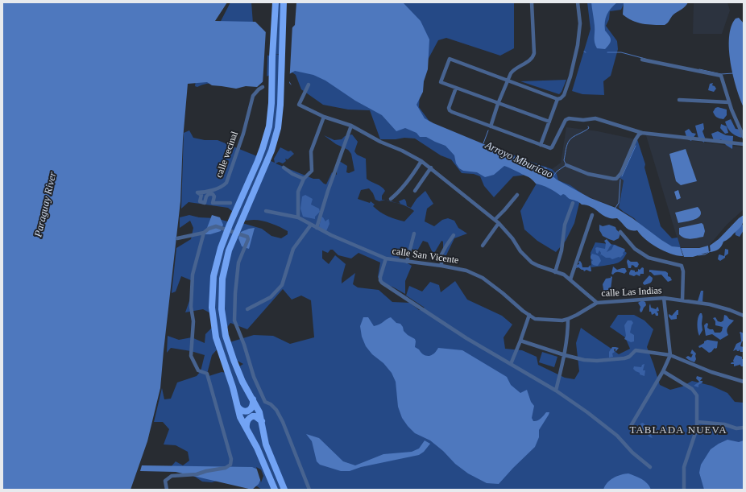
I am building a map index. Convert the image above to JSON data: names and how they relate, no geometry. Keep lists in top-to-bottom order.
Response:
{
  "streets": {
    "street": ["calle vecinal", "calle San Vicente", "calle Las Indias"]
  },
  "crossings": [
    ["calle San Vicente", "calle Las Indias"]
  ],
  "districts": ["TABLADA NUEVA"],
  "water": ["Arroyo Mburicao", "Paraguay River"]
}
